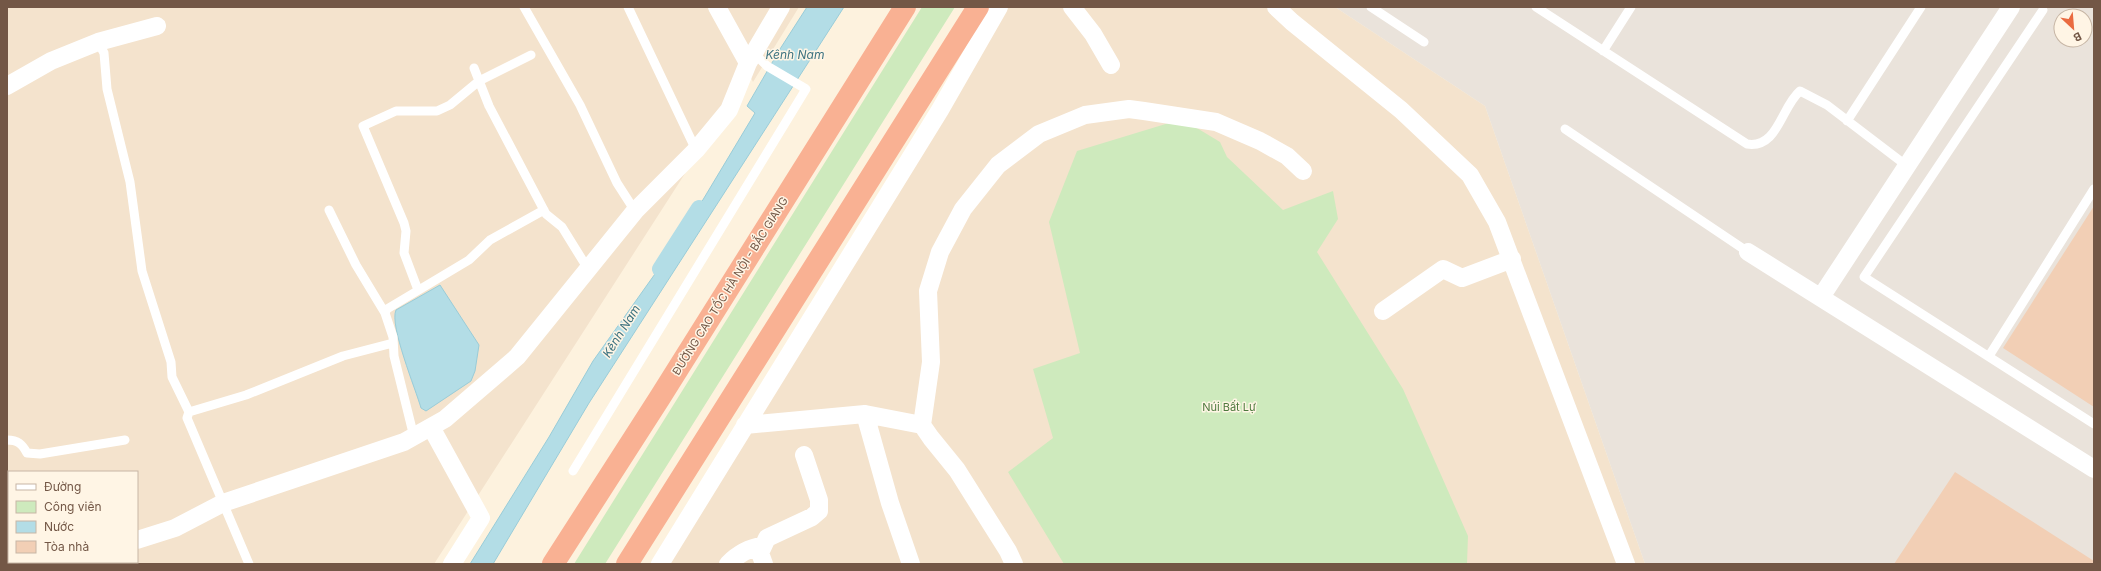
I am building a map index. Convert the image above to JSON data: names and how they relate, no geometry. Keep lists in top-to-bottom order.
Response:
{
  "streets": {
    "highway": ["ĐƯỜNG CAO TỐC HÀ NỘI - BẮC GIANG"]
  },
  "water": ["Kênh Nam"],
  "parks": ["Núi Bất Lự"],
  "legend": [
    "Đường",
    "Công viên",
    "Nước",
    "Tòa nhà"
  ],
  "north": "bottom right"
}
